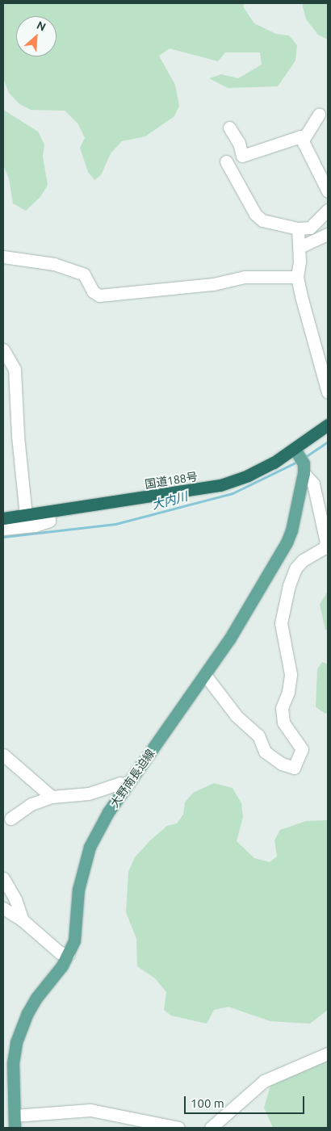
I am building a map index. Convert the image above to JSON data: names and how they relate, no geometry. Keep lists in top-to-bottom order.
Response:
{
  "streets": {
    "highway": ["国道188号"],
    "main road": ["大野南長迫線"]
  },
  "crossings": [
    ["国道188号", "大野南長迫線"]
  ],
  "water": ["大内川"],
  "scale_bar": "100 m",
  "north": "top right"
}
